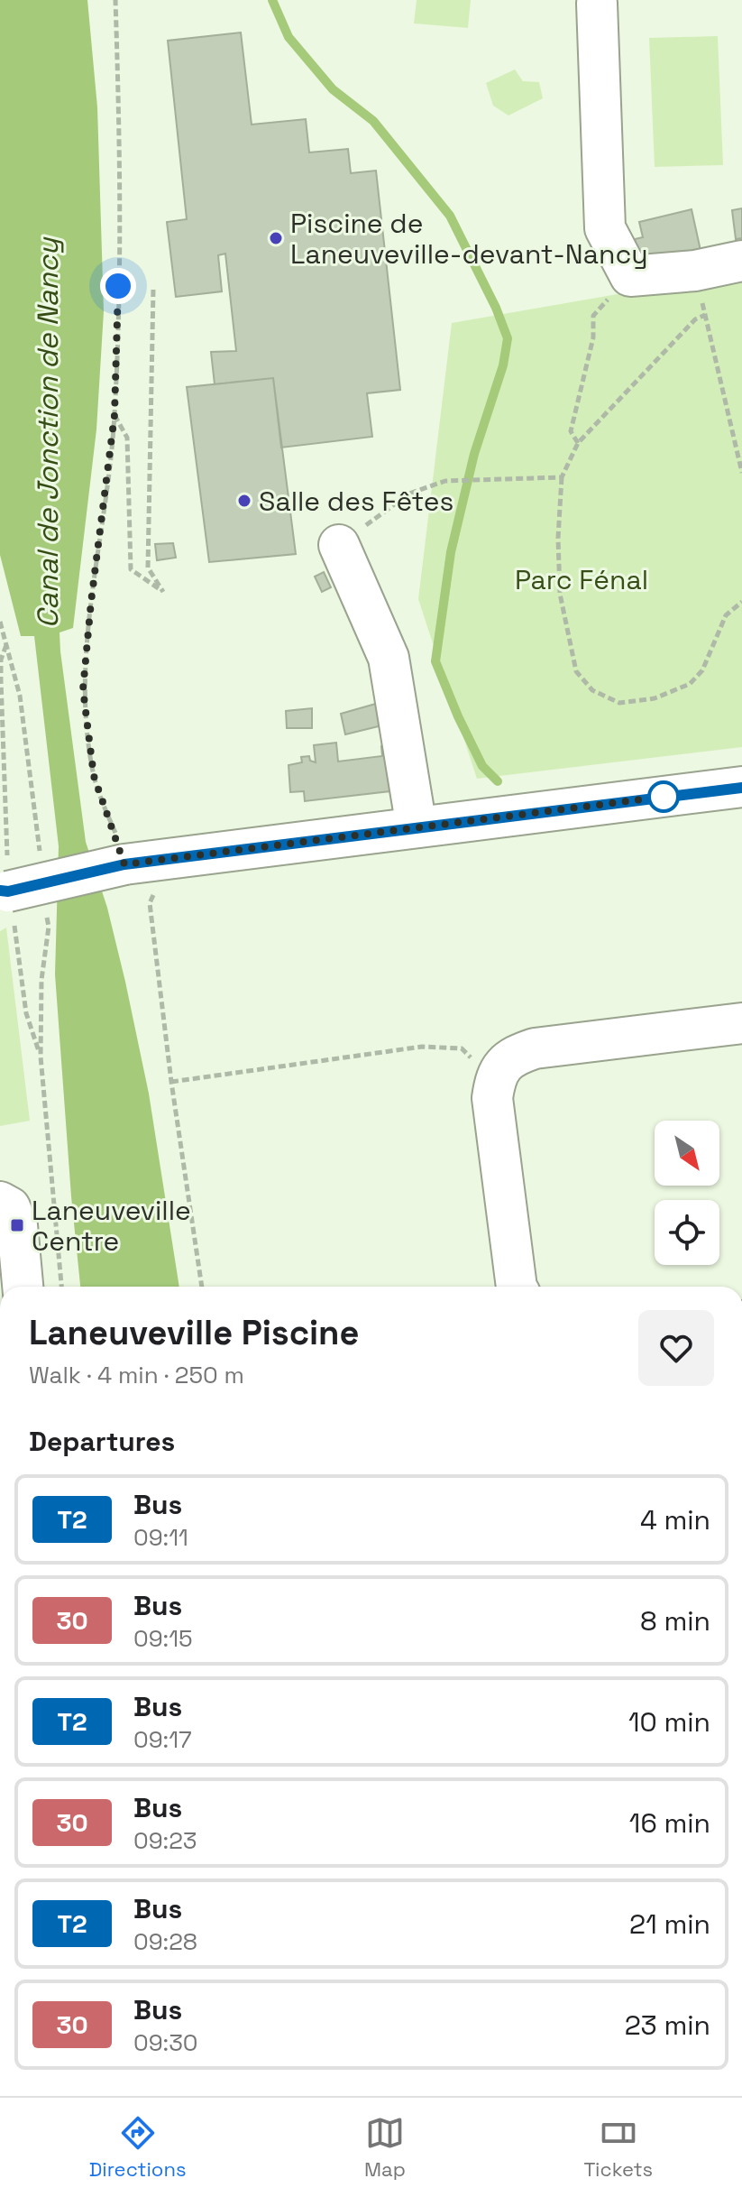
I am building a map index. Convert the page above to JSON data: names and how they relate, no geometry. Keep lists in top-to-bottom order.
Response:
{
  "water": ["Canal de Jonction de Nancy"],
  "parks": ["Parc Fénal"],
  "places": {
    "other": ["Piscine de Laneuveville-devant-Nancy", "Salle des Fêtes"],
    "transit": ["Laneuveville Centre"]
  },
  "lines": ["bus line T2"],
  "north": "bottom right",
  "page": {
    "heading": [
      ["Laneuveville Piscine", "Walk · 4 min · 250 m"],
      "Departures"
    ],
    "list": [
      {
        "mark": "T2",
        "name": "Bus",
        "note": "09:11",
        "value": "4 min"
      },
      {
        "mark": "30",
        "name": "Bus",
        "note": "09:15",
        "value": "8 min"
      },
      {
        "mark": "T2",
        "name": "Bus",
        "note": "09:17",
        "value": "10 min"
      },
      {
        "mark": "30",
        "name": "Bus",
        "note": "09:23",
        "value": "16 min"
      },
      {
        "mark": "T2",
        "name": "Bus",
        "note": "09:28",
        "value": "21 min"
      },
      {
        "mark": "30",
        "name": "Bus",
        "note": "09:30",
        "value": "23 min"
      }
    ],
    "tabs": ["Directions", "Map", "Tickets"]
  }
}
